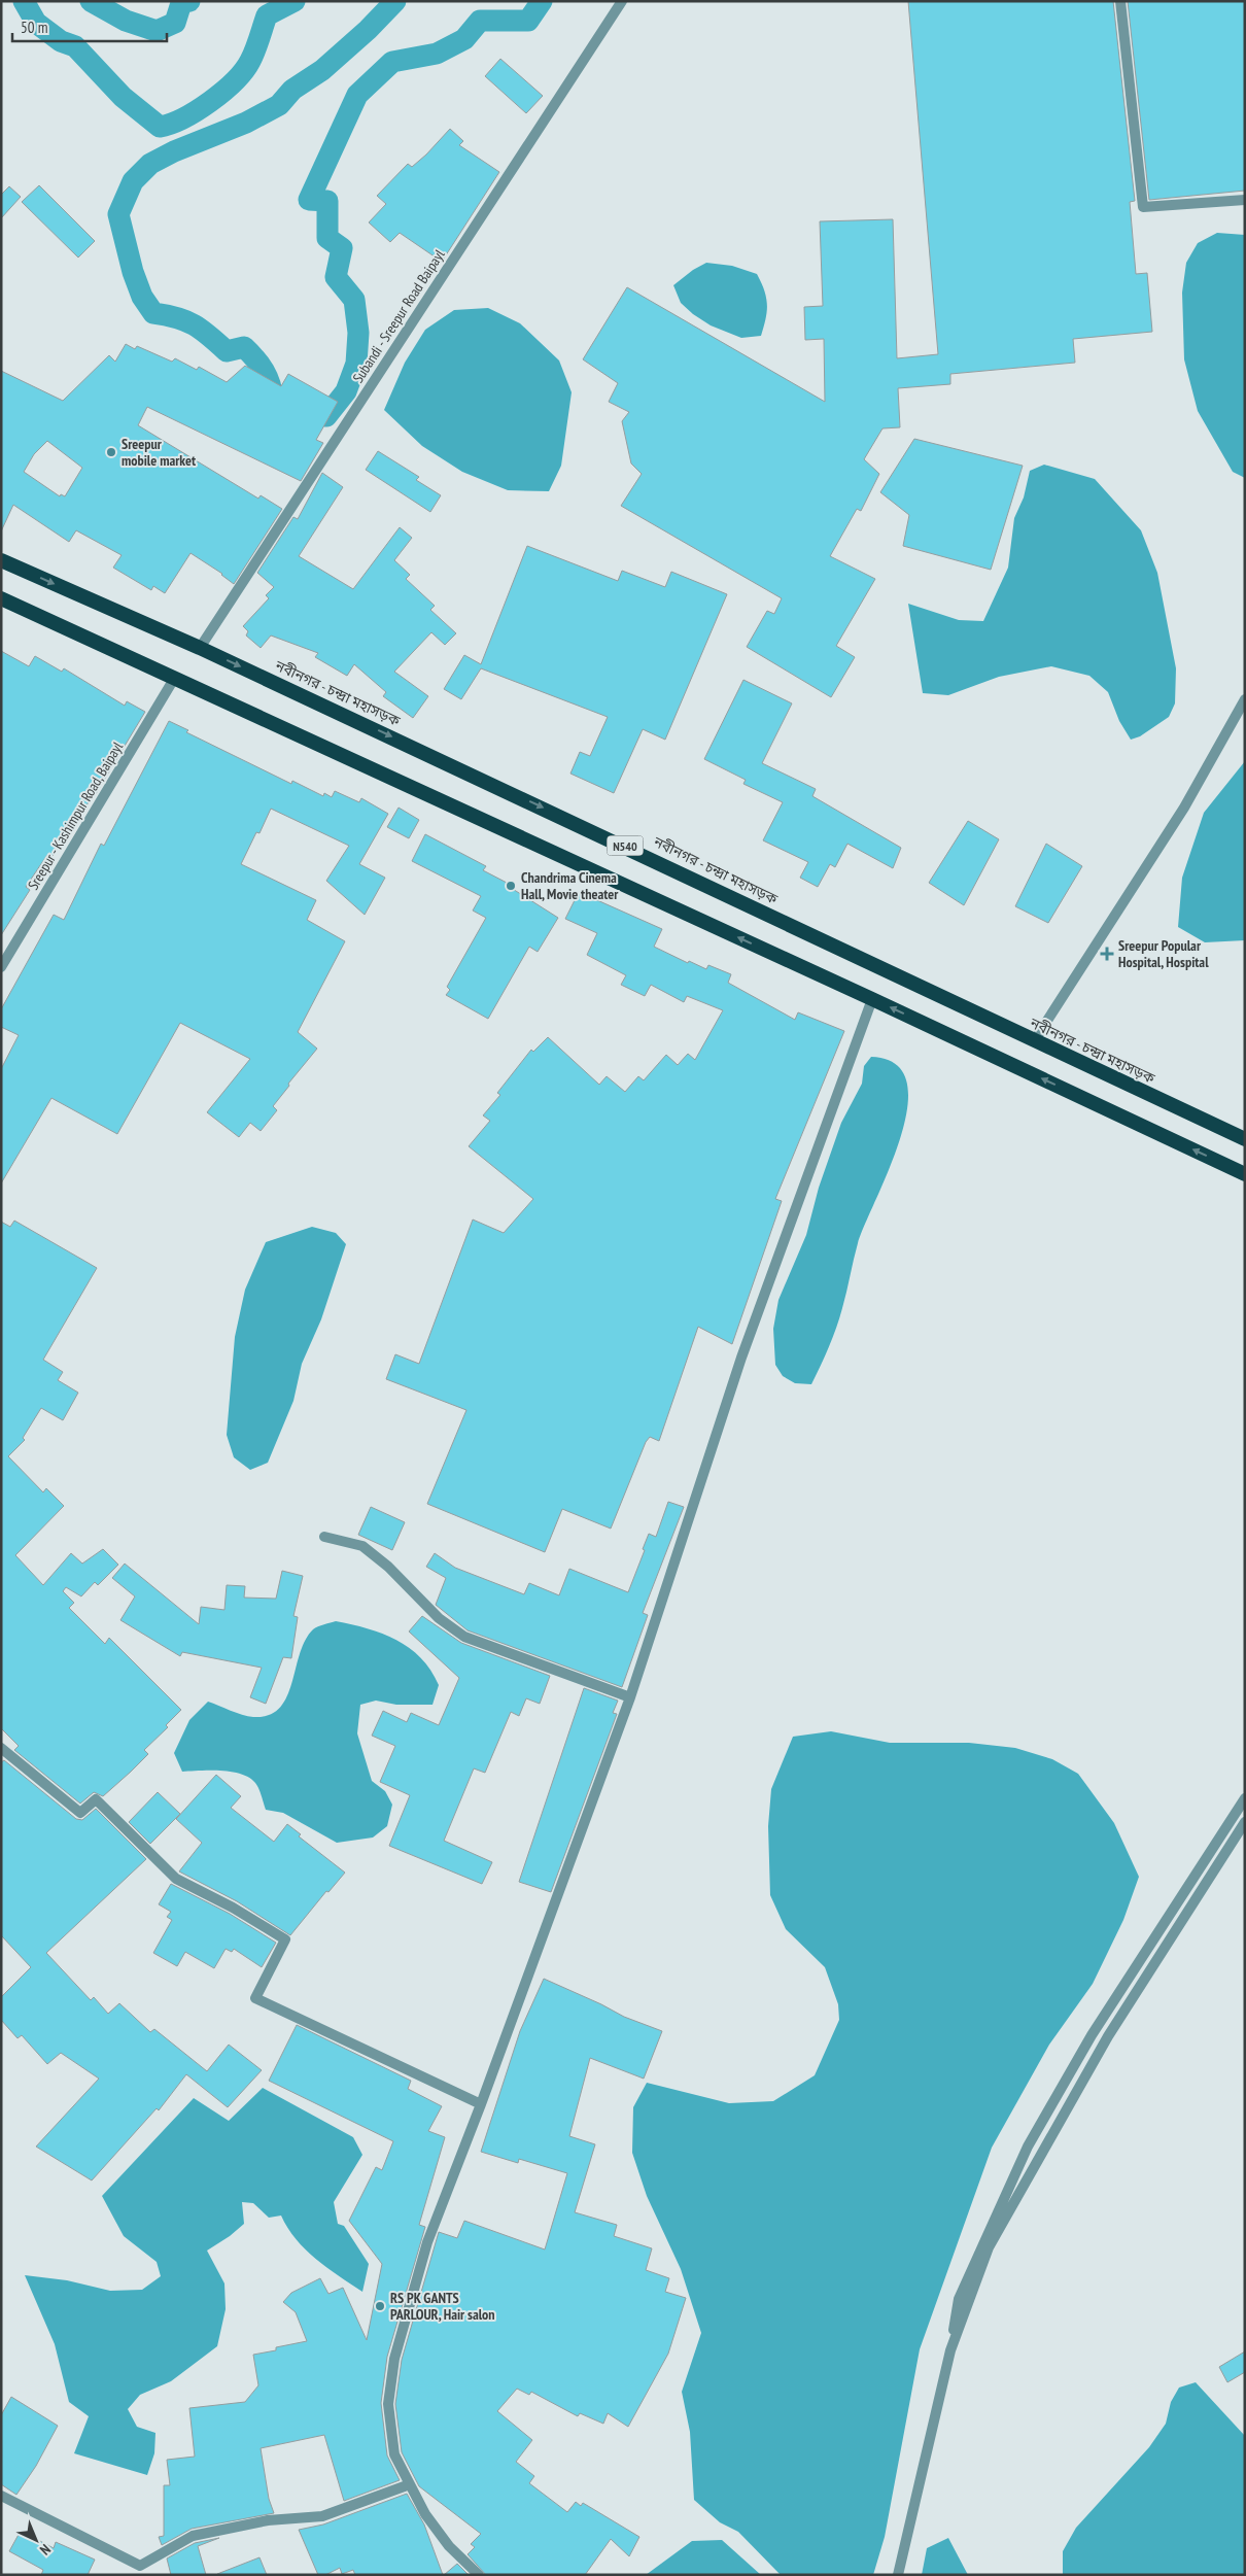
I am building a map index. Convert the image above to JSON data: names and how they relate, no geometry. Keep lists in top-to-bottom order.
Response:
{
  "streets": {
    "highway": ["নবীনগর - চন্দ্রা মহাসড়ক", "N540"],
    "street": ["Subandi - Sreepur Road Baipayl", "Sreepur - Kashimpur Road, Baipayl"]
  },
  "crossings": [
    ["Subandi - Sreepur Road Baipayl", "নবীনগর - চন্দ্রা মহাসড়ক"],
    ["Sreepur - Kashimpur Road, Baipayl", "N540"]
  ],
  "places": {
    "other": ["Sreepur mobile market", "Chandrima Cinema Hall, Movie theater", "RS PK GANTS PARLOUR, Hair salon"],
    "health": ["Sreepur Popular Hospital, Hospital"]
  },
  "scale_bar": "50 m",
  "north": "bottom right"
}
